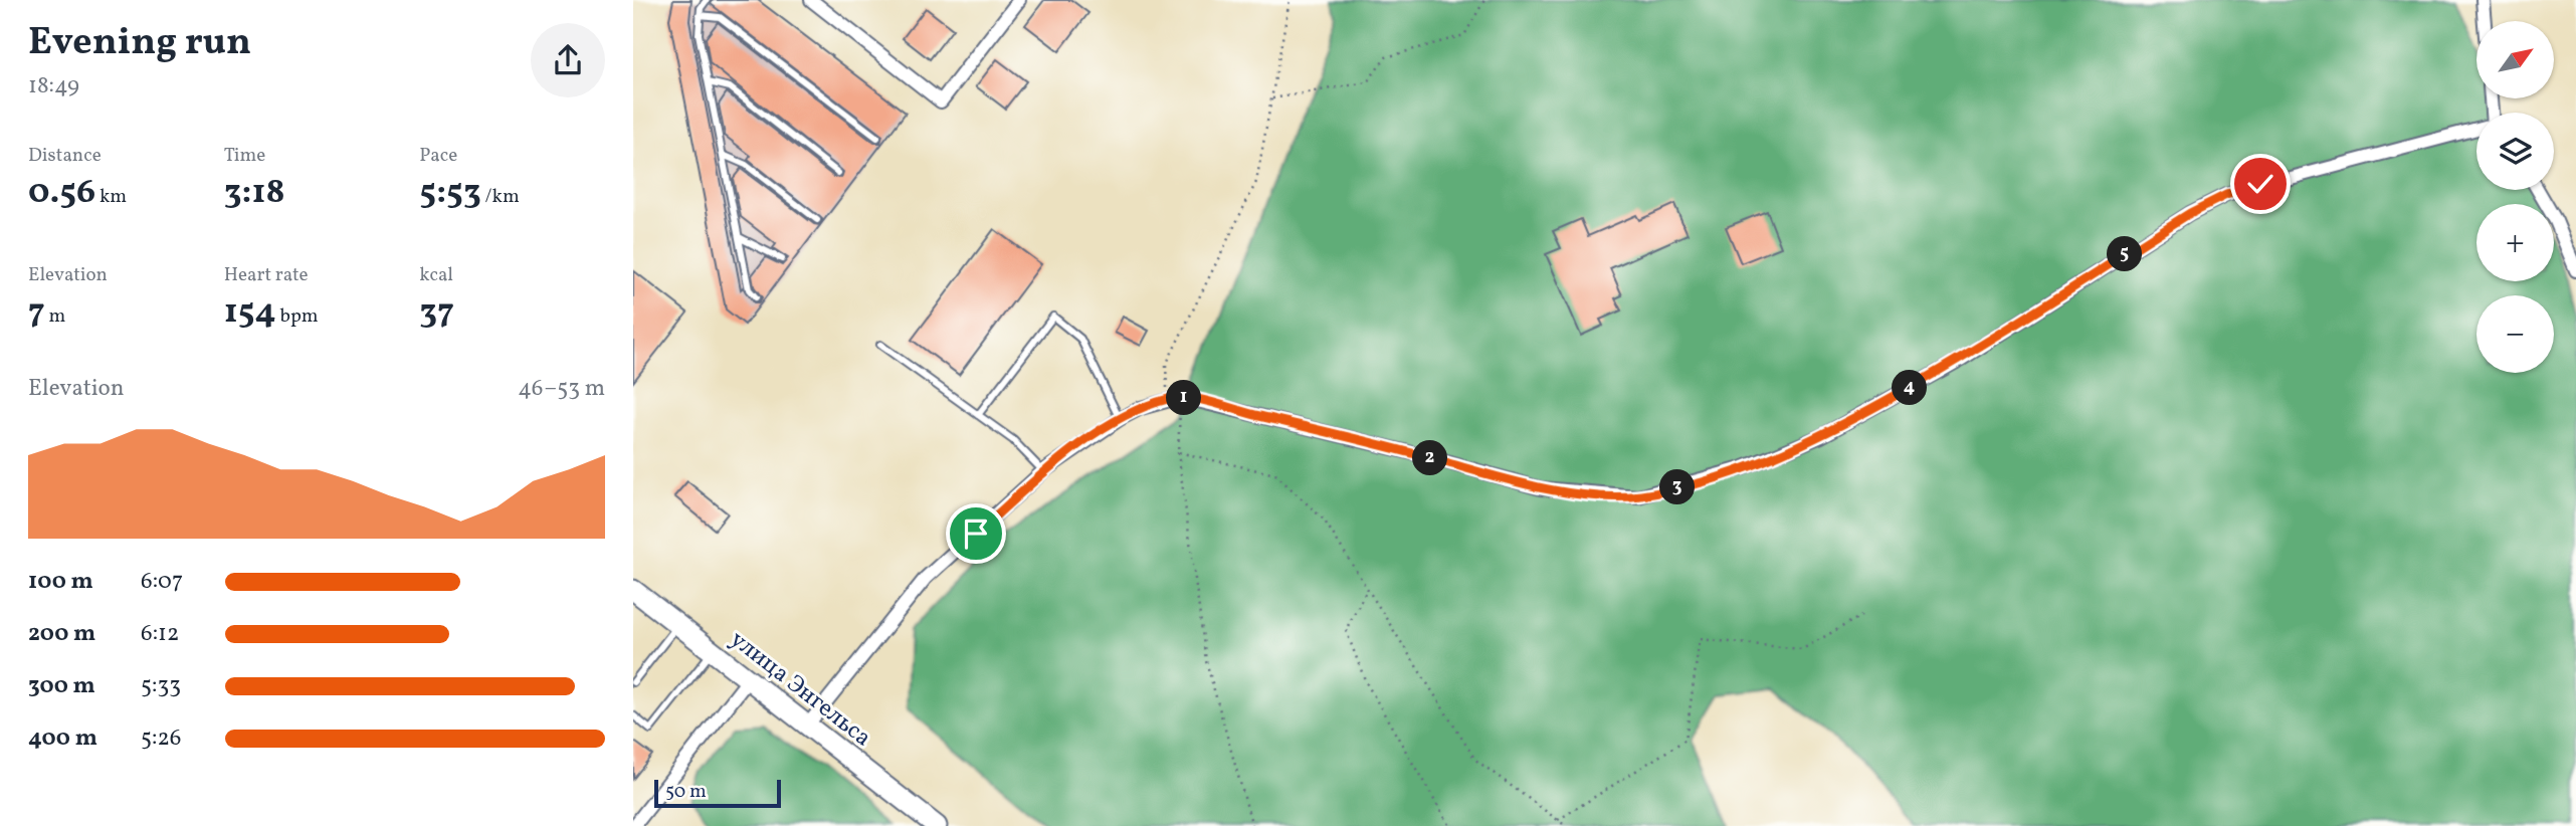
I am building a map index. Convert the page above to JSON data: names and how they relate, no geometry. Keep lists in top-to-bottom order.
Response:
{
  "streets": {
    "main road": ["улица Энгельса"]
  },
  "scale_bar": "50 m",
  "north": "top right",
  "page": {
    "heading": ["Evening run", "18:49"],
    "map_buttons": ["+", "−"],
    "stats": [
      ["Distance", "0.56 km"],
      ["Time", "3:18"],
      ["Pace", "5:53 /km"],
      ["Elevation", "7 m"],
      ["Heart rate", "154 bpm"],
      ["kcal", "37"]
    ],
    "pins": [
      "5",
      "4",
      "1",
      "2",
      "3"
    ],
    "chart": ["Elevation", "46–53 m"],
    "list": [
      {
        "name": "100 m",
        "note": "6:07"
      },
      {
        "name": "200 m",
        "note": "6:12"
      },
      {
        "name": "300 m",
        "note": "5:33"
      },
      {
        "name": "400 m",
        "note": "5:26"
      }
    ],
    "scale": "50 m"
  }
}
